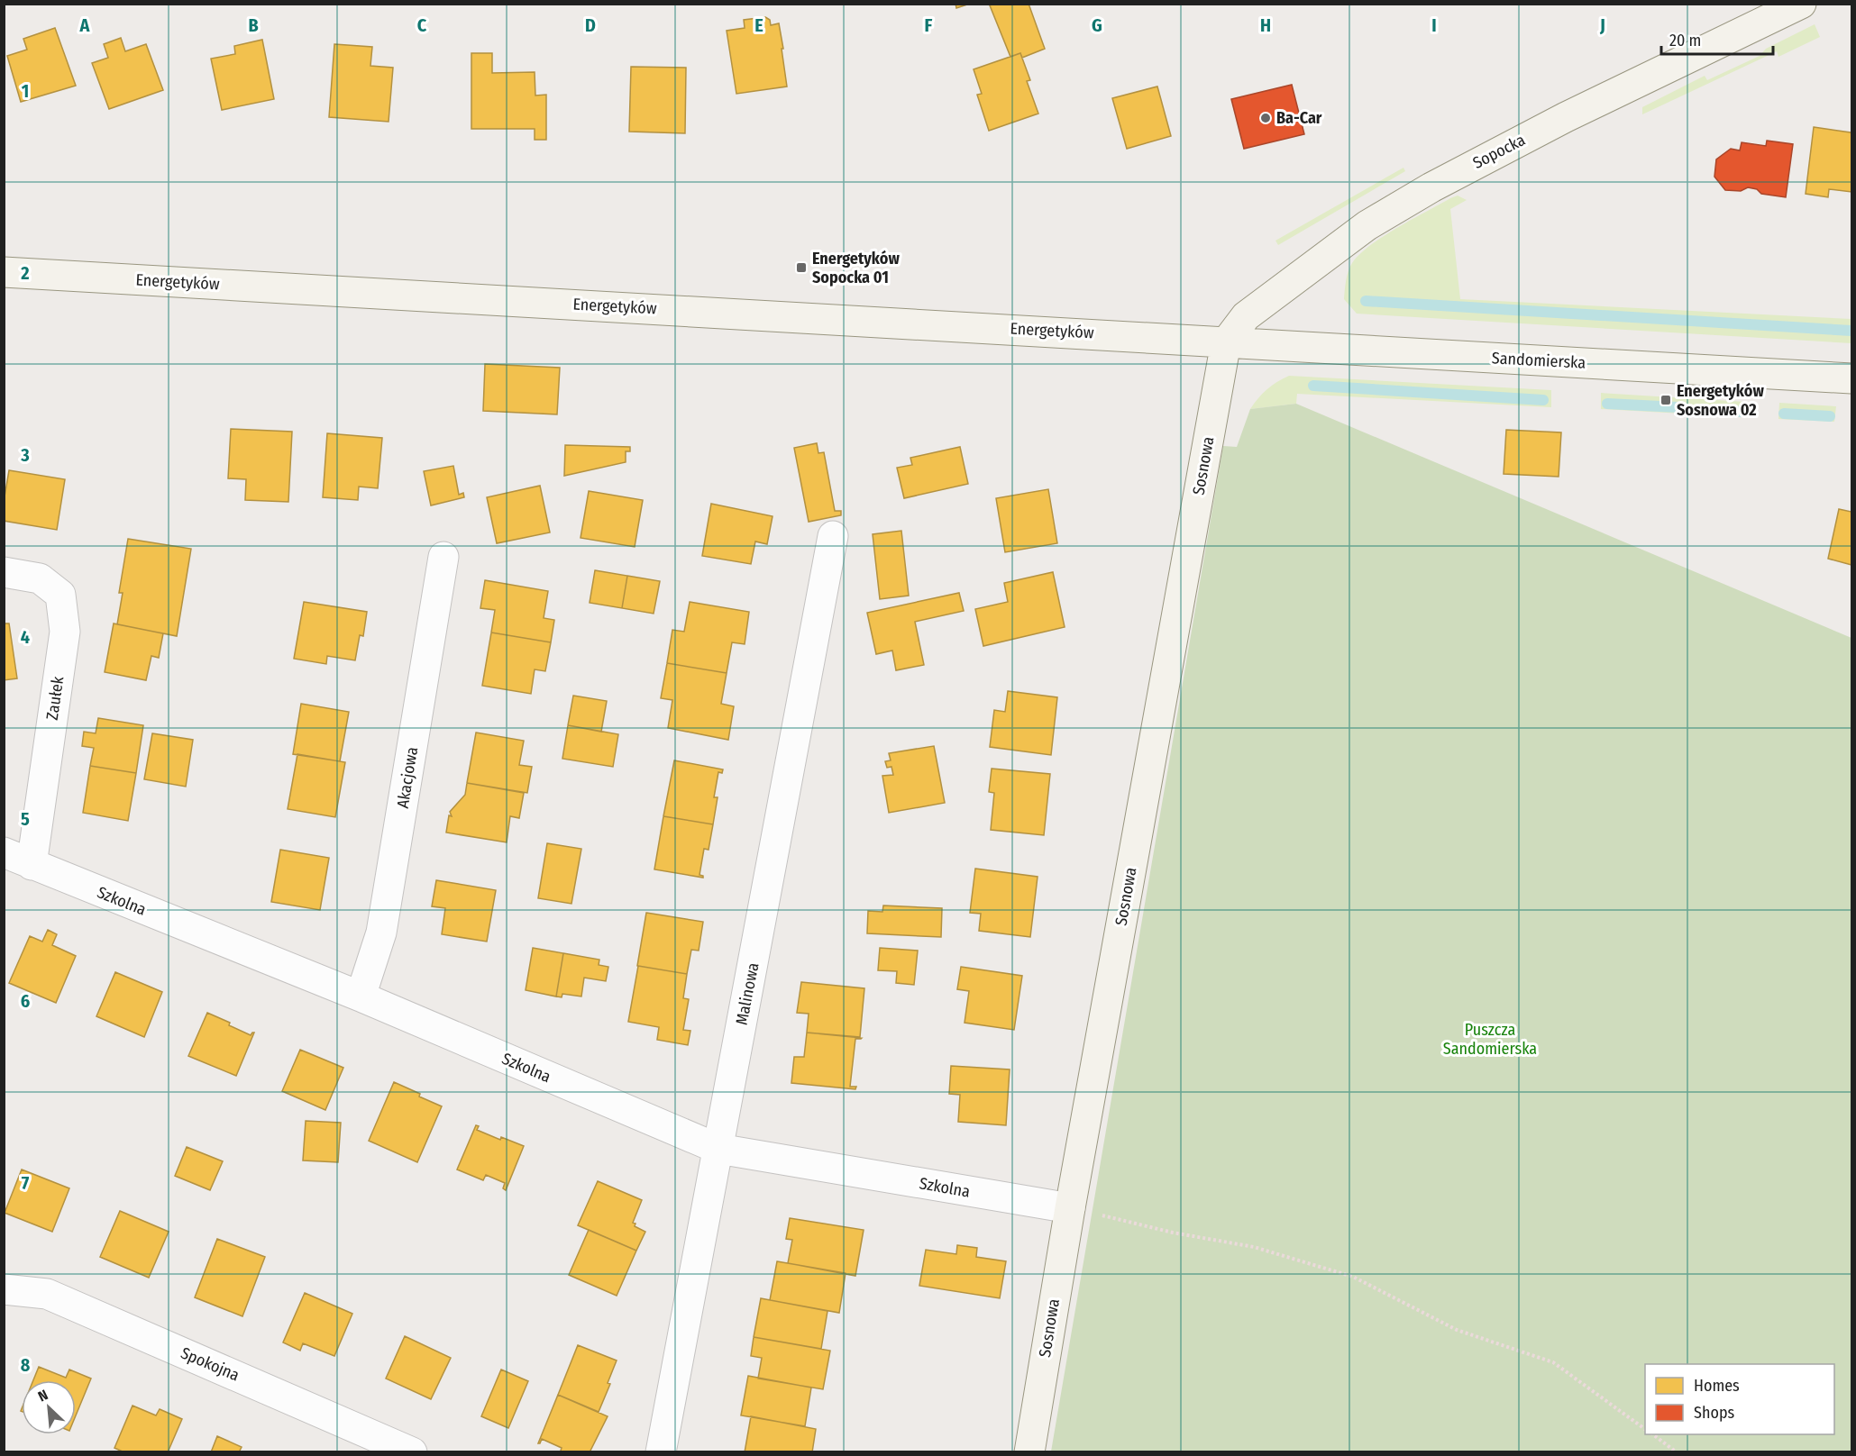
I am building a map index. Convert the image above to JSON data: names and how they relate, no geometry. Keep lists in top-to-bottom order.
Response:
{
  "streets": {
    "main road": [
      "Sopocka",
      "Energetyków",
      "Sandomierska",
      "Sosnowa"
    ],
    "street": [
      "Zaułek",
      "Akacjowa",
      "Szkolna",
      "Malinowa",
      "Spokojna"
    ]
  },
  "crossings": [
    ["Sopocka", "Energetyków"],
    ["Sopocka", "Sandomierska"],
    ["Sopocka", "Sosnowa"],
    ["Energetyków", "Sandomierska"],
    ["Energetyków", "Sosnowa"],
    ["Sandomierska", "Sosnowa"],
    ["Sosnowa", "Szkolna"],
    ["Zaułek", "Szkolna"],
    ["Akacjowa", "Szkolna"],
    ["Szkolna", "Malinowa"]
  ],
  "parks": ["Puszcza Sandomierska"],
  "places": {
    "other": ["Ba-Car"],
    "transit": ["Energetyków Sopocka 01", "Energetyków Sosnowa 02"]
  },
  "legend": ["Homes", "Shops"],
  "scale_bar": "20 m",
  "north": "top left",
  "grid": {
    "columns": [
      "A",
      "B",
      "C",
      "D",
      "E",
      "F",
      "G",
      "H",
      "I",
      "J"
    ],
    "rows": [
      "1",
      "2",
      "3",
      "4",
      "5",
      "6",
      "7",
      "8"
    ]
  }
}
